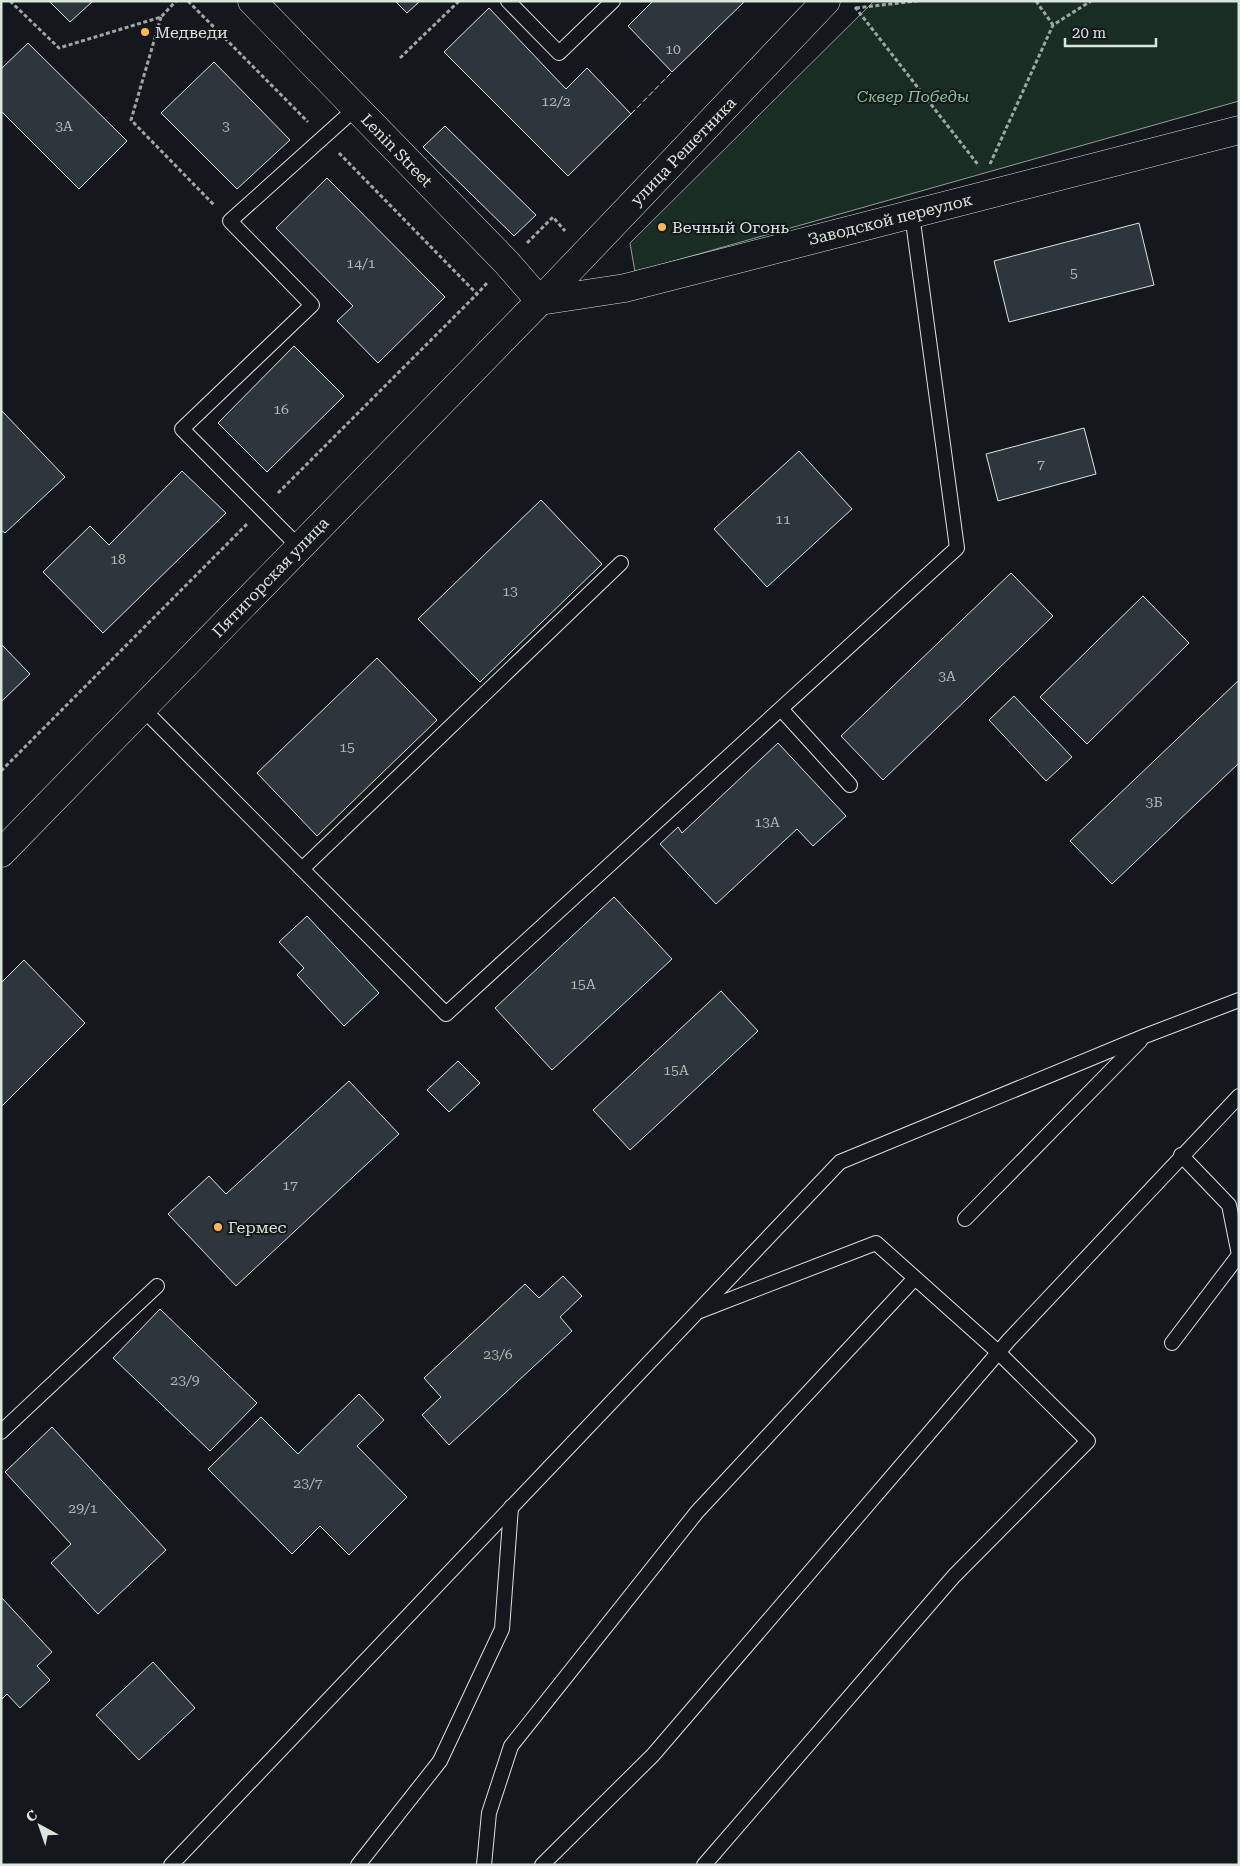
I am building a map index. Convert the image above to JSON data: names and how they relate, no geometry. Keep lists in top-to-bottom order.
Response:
{
  "streets": {
    "street": [
      "Lenin Street",
      "улица Решетника",
      "Заводской переулок",
      "Пятигорская улица"
    ]
  },
  "crossings": [
    ["Lenin Street", "улица Решетника"],
    ["Lenin Street", "Заводской переулок"],
    ["Lenin Street", "Пятигорская улица"],
    ["улица Решетника", "Заводской переулок"],
    ["улица Решетника", "Пятигорская улица"],
    ["Заводской переулок", "Пятигорская улица"]
  ],
  "parks": ["Сквер Победы"],
  "places": ["Медведи", "Вечный Огонь", "Гермес"],
  "house_numbers": [
    "10",
    "12/2",
    "3А",
    "3",
    "14/1",
    "5",
    "16",
    "7",
    "11",
    "18",
    "13",
    "3А",
    "15",
    "3Б",
    "13А",
    "15А",
    "15А",
    "17",
    "23/6",
    "23/9",
    "23/7",
    "29/1"
  ],
  "scale_bar": "20 m",
  "north": "top left"
}
